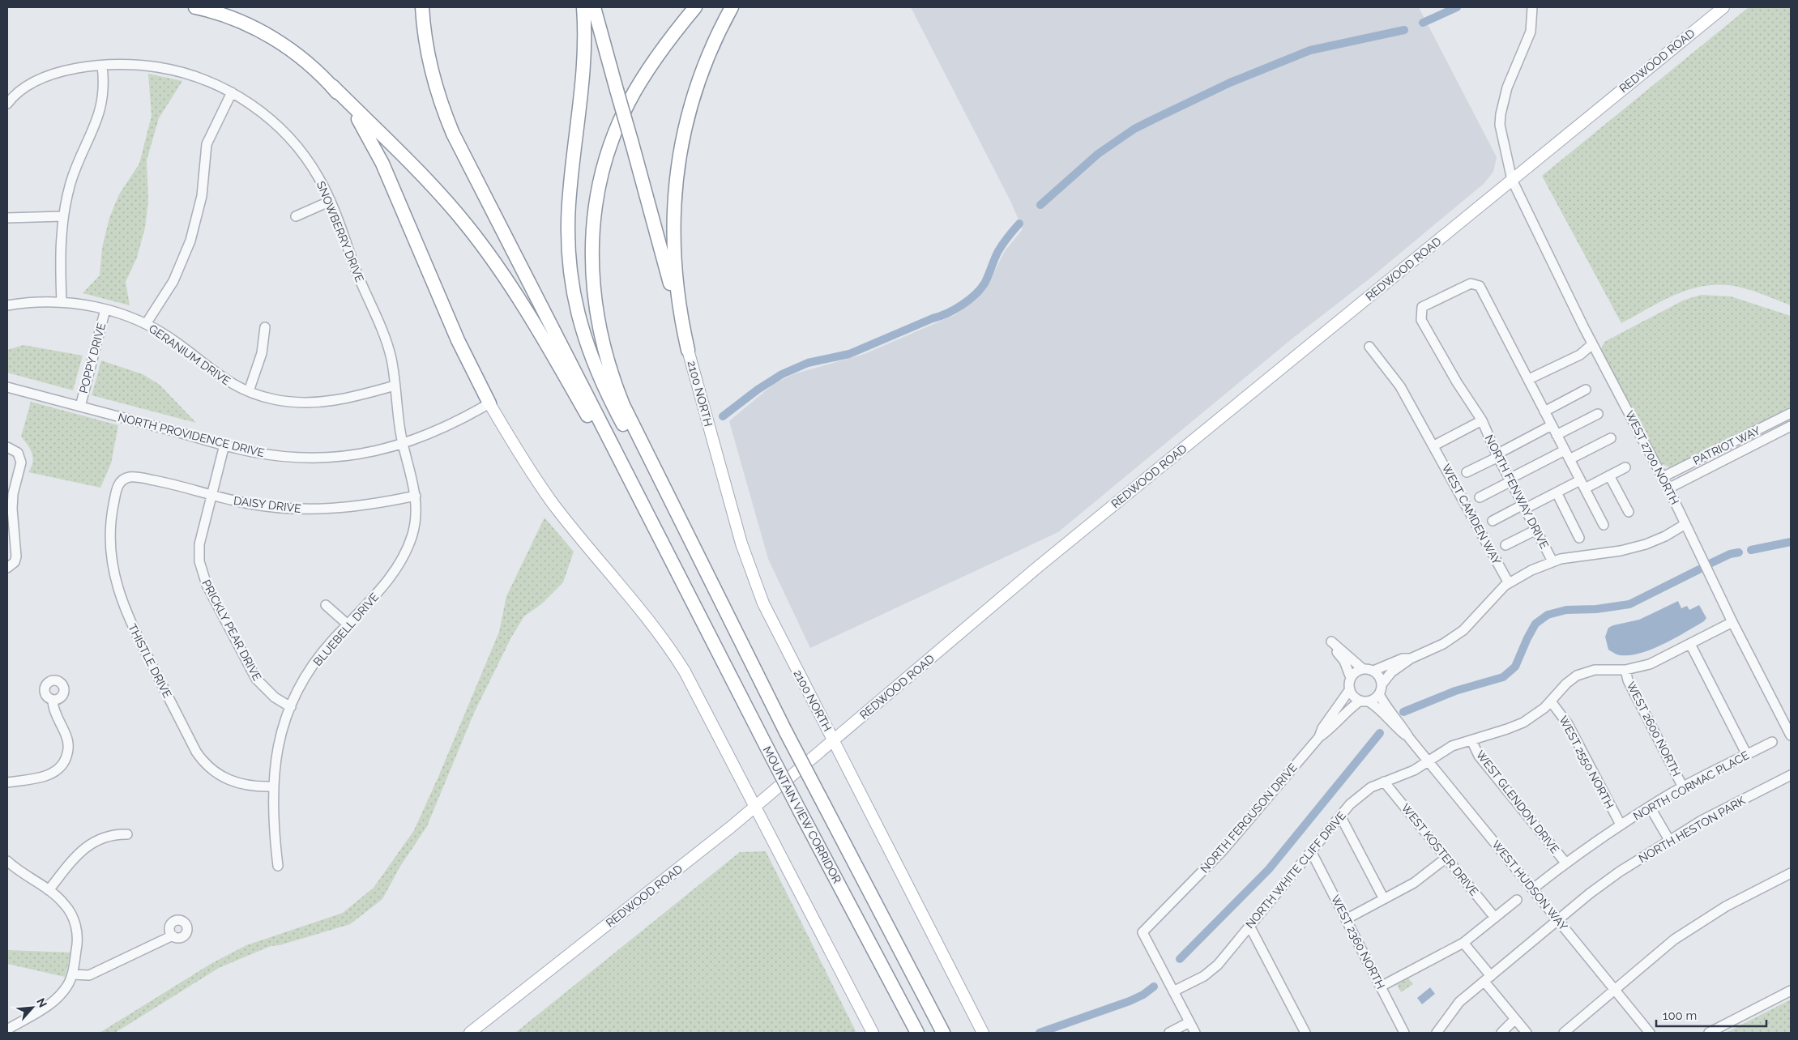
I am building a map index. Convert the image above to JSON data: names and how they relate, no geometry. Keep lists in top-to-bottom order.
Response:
{
  "streets": {
    "highway": ["MOUNTAIN VIEW CORRIDOR"],
    "main road": ["REDWOOD ROAD", "2100 NORTH"],
    "street": [
      "SNOWBERRY DRIVE",
      "GERANIUM DRIVE",
      "POPPY DRIVE",
      "NORTH PROVIDENCE DRIVE",
      "PATRIOT WAY",
      "WEST 2700 NORTH",
      "NORTH FENWAY DRIVE",
      "DAISY DRIVE",
      "WEST CAMDEN WAY",
      "BLUEBELL DRIVE",
      "PRICKLY PEAR DRIVE",
      "THISTLE DRIVE",
      "WEST 2600 NORTH",
      "WEST 2550 NORTH",
      "NORTH CORMAC PLACE",
      "WEST GLENDON DRIVE",
      "NORTH FERGUSON DRIVE",
      "NORTH HESTON PARK",
      "WEST KOSTER DRIVE",
      "NORTH WHITE CLIFF DRIVE",
      "WEST HUDSON WAY",
      "WEST 2360 NORTH"
    ]
  },
  "crossings": [
    ["REDWOOD ROAD", "2100 NORTH"],
    ["REDWOOD ROAD", "WEST 2700 NORTH"],
    ["SNOWBERRY DRIVE", "GERANIUM DRIVE"],
    ["SNOWBERRY DRIVE", "NORTH PROVIDENCE DRIVE"],
    ["SNOWBERRY DRIVE", "BLUEBELL DRIVE"],
    ["GERANIUM DRIVE", "POPPY DRIVE"],
    ["POPPY DRIVE", "NORTH PROVIDENCE DRIVE"],
    ["NORTH PROVIDENCE DRIVE", "BLUEBELL DRIVE"],
    ["NORTH PROVIDENCE DRIVE", "PRICKLY PEAR DRIVE"],
    ["PATRIOT WAY", "WEST 2700 NORTH"],
    ["WEST 2700 NORTH", "NORTH WHITE CLIFF DRIVE"],
    ["DAISY DRIVE", "BLUEBELL DRIVE"],
    ["DAISY DRIVE", "PRICKLY PEAR DRIVE"],
    ["DAISY DRIVE", "THISTLE DRIVE"],
    ["BLUEBELL DRIVE", "PRICKLY PEAR DRIVE"],
    ["BLUEBELL DRIVE", "THISTLE DRIVE"],
    ["WEST 2600 NORTH", "NORTH CORMAC PLACE"],
    ["WEST 2600 NORTH", "NORTH WHITE CLIFF DRIVE"],
    ["WEST 2550 NORTH", "NORTH CORMAC PLACE"],
    ["WEST 2550 NORTH", "NORTH WHITE CLIFF DRIVE"],
    ["NORTH CORMAC PLACE", "WEST GLENDON DRIVE"],
    ["NORTH CORMAC PLACE", "WEST HUDSON WAY"],
    ["WEST GLENDON DRIVE", "NORTH WHITE CLIFF DRIVE"],
    ["NORTH FERGUSON DRIVE", "NORTH WHITE CLIFF DRIVE"],
    ["NORTH FERGUSON DRIVE", "WEST HUDSON WAY"],
    ["NORTH HESTON PARK", "WEST HUDSON WAY"],
    ["WEST KOSTER DRIVE", "NORTH WHITE CLIFF DRIVE"],
    ["NORTH WHITE CLIFF DRIVE", "WEST HUDSON WAY"],
    ["NORTH WHITE CLIFF DRIVE", "WEST 2360 NORTH"]
  ],
  "scale_bar": "100 m",
  "north": "top right"
}
